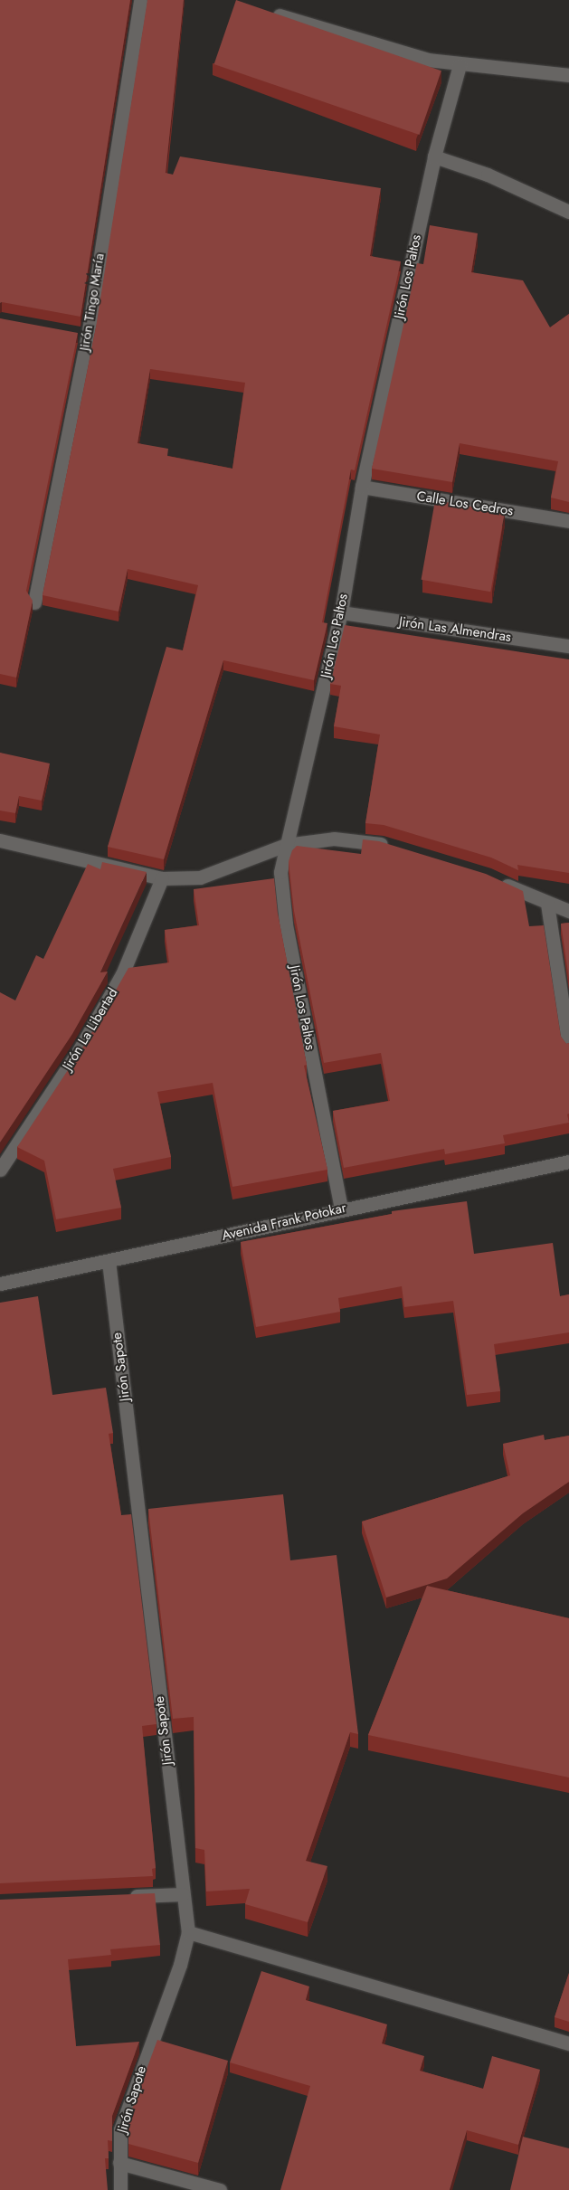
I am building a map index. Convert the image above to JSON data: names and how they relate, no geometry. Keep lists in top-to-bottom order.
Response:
{
  "streets": {
    "street": [
      "Jirón Los Paltos",
      "Jirón Tingo María",
      "Calle Los Cedros",
      "Jirón Las Almendras",
      "Jirón La Libertad",
      "Avenida Frank Potokar",
      "Jirón Sapote"
    ]
  },
  "crossings": [
    ["Jirón Los Paltos", "Calle Los Cedros"],
    ["Jirón Los Paltos", "Jirón Las Almendras"],
    ["Jirón Los Paltos", "Avenida Frank Potokar"],
    ["Avenida Frank Potokar", "Jirón Sapote"]
  ]
}
